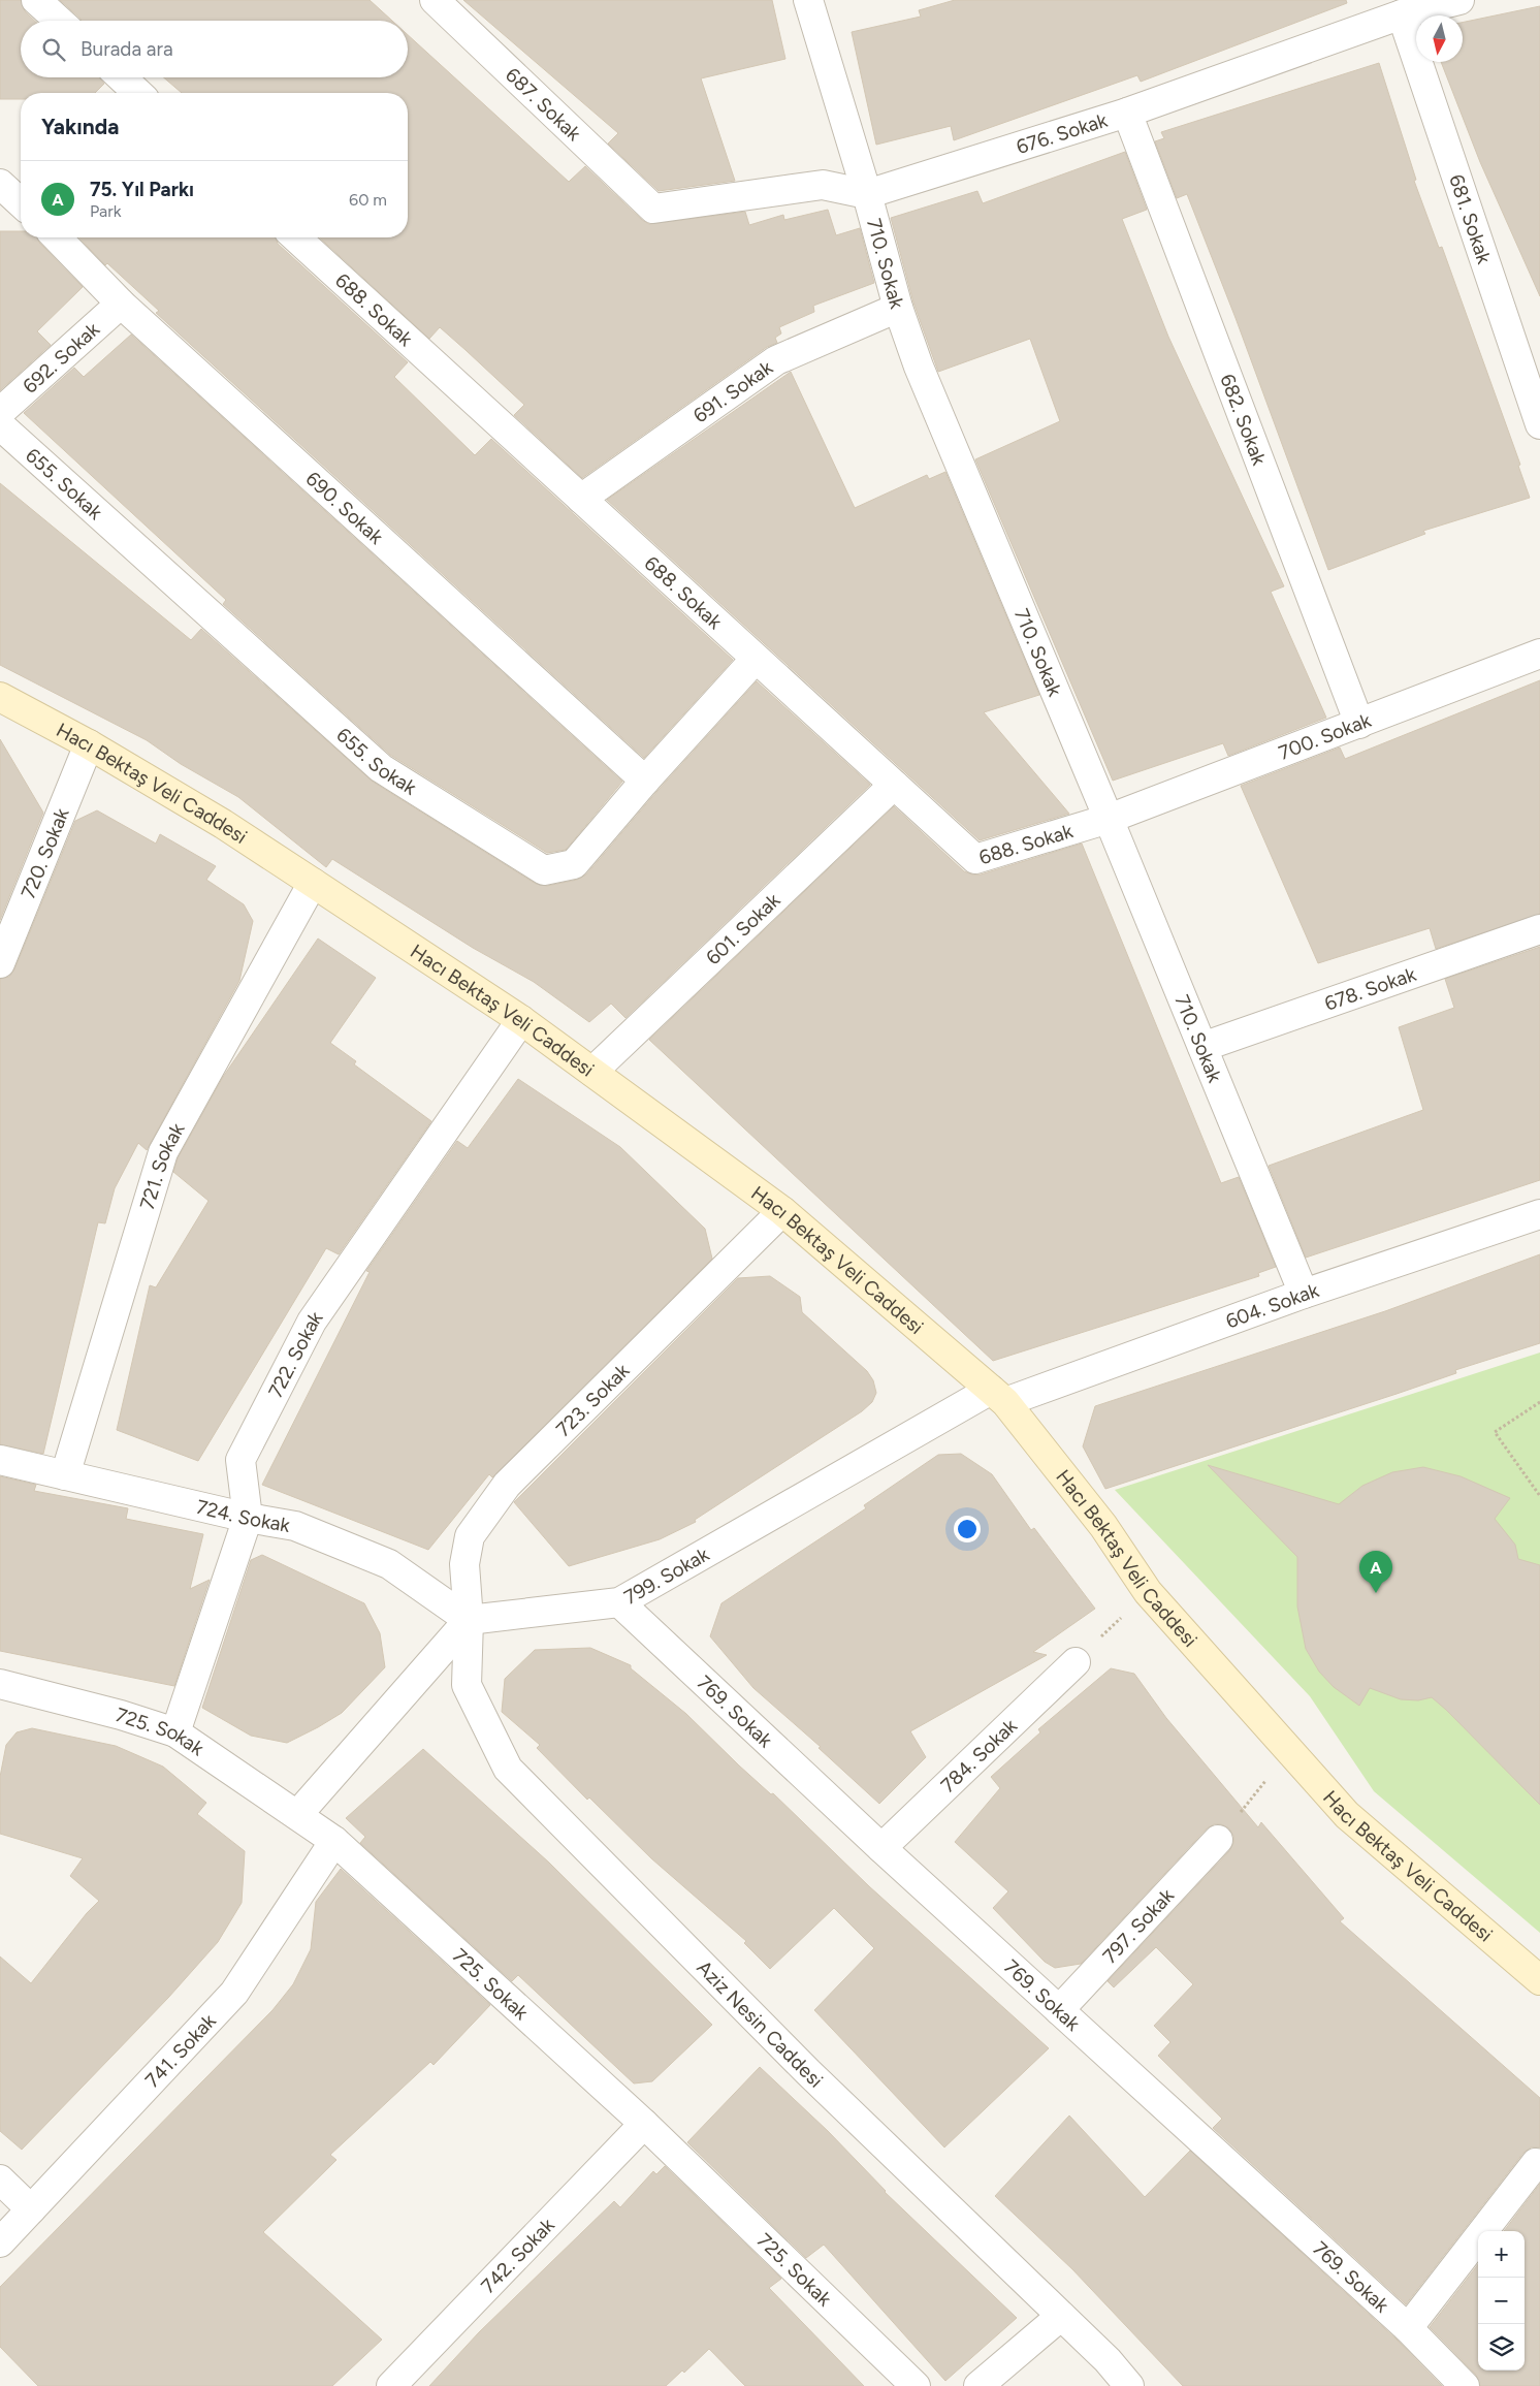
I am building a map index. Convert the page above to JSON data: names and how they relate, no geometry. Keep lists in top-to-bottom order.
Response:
{
  "streets": {
    "main road": ["Hacı Bektaş Veli Caddesi"],
    "street": [
      "687. Sokak",
      "676. Sokak",
      "681. Sokak",
      "710. Sokak",
      "688. Sokak",
      "692. Sokak",
      "691. Sokak",
      "682. Sokak",
      "655. Sokak",
      "690. Sokak",
      "700. Sokak",
      "720. Sokak",
      "601. Sokak",
      "678. Sokak",
      "721. Sokak",
      "604. Sokak",
      "722. Sokak",
      "723. Sokak",
      "724. Sokak",
      "799. Sokak",
      "769. Sokak",
      "725. Sokak",
      "784. Sokak",
      "797. Sokak",
      "Aziz Nesin Caddesi",
      "741. Sokak",
      "742. Sokak"
    ]
  },
  "crossings": [
    ["687. Sokak", "676. Sokak"],
    ["676. Sokak", "681. Sokak"],
    ["676. Sokak", "710. Sokak"],
    ["676. Sokak", "682. Sokak"],
    ["710. Sokak", "688. Sokak"],
    ["710. Sokak", "691. Sokak"],
    ["710. Sokak", "700. Sokak"],
    ["710. Sokak", "678. Sokak"],
    ["710. Sokak", "604. Sokak"],
    ["688. Sokak", "691. Sokak"],
    ["688. Sokak", "655. Sokak"],
    ["688. Sokak", "700. Sokak"],
    ["688. Sokak", "601. Sokak"],
    ["692. Sokak", "690. Sokak"],
    ["682. Sokak", "700. Sokak"],
    ["655. Sokak", "690. Sokak"],
    ["Hacı Bektaş Veli Caddesi", "720. Sokak"],
    ["Hacı Bektaş Veli Caddesi", "601. Sokak"],
    ["Hacı Bektaş Veli Caddesi", "721. Sokak"],
    ["Hacı Bektaş Veli Caddesi", "604. Sokak"],
    ["Hacı Bektaş Veli Caddesi", "722. Sokak"],
    ["Hacı Bektaş Veli Caddesi", "723. Sokak"],
    ["Hacı Bektaş Veli Caddesi", "799. Sokak"],
    ["721. Sokak", "724. Sokak"],
    ["604. Sokak", "799. Sokak"],
    ["722. Sokak", "724. Sokak"],
    ["722. Sokak", "725. Sokak"],
    ["723. Sokak", "724. Sokak"],
    ["723. Sokak", "799. Sokak"],
    ["723. Sokak", "Aziz Nesin Caddesi"],
    ["724. Sokak", "799. Sokak"],
    ["724. Sokak", "Aziz Nesin Caddesi"],
    ["799. Sokak", "769. Sokak"],
    ["799. Sokak", "Aziz Nesin Caddesi"],
    ["769. Sokak", "784. Sokak"],
    ["769. Sokak", "797. Sokak"],
    ["725. Sokak", "741. Sokak"],
    ["725. Sokak", "742. Sokak"]
  ],
  "north": "bottom",
  "page": {
    "search": "Burada ara",
    "heading": "Yakında",
    "list": [
      {
        "mark": "A",
        "name": "75. Yıl Parkı",
        "note": "Park",
        "value": "60 m"
      }
    ],
    "pins": "A",
    "map_buttons": ["+", "−"]
  }
}
